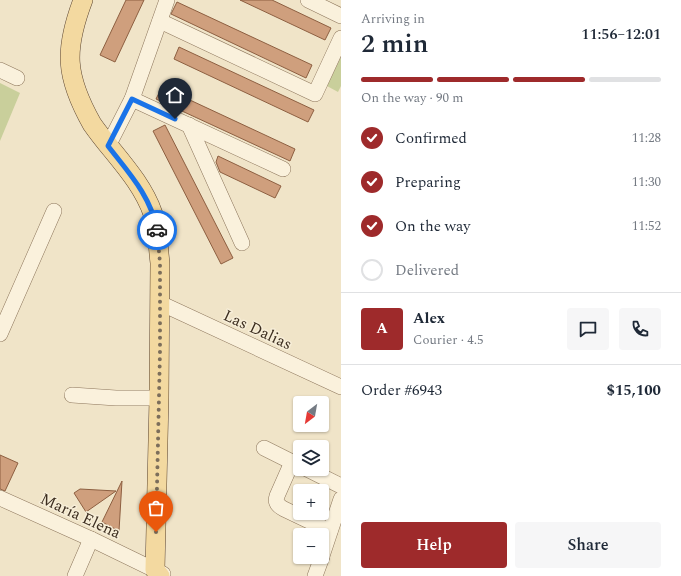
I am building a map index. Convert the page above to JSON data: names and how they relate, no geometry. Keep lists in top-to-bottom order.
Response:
{
  "streets": {
    "street": ["Las Dalias", "María Elena"]
  },
  "north": "bottom left",
  "page": {
    "heading": ["2 min", "Arriving in", "11:56–12:01"],
    "panel": [
      "Alex",
      "Courier · 4.5",
      "Order #6943",
      "$15,100"
    ],
    "bar": "On the way · 90 m",
    "list": [
      ["Confirmed", "11:28"],
      ["Preparing", "11:30"],
      ["On the way", "11:52"],
      "Delivered"
    ],
    "round": "A",
    "map_buttons": ["+", "−"],
    "buttons": ["Help", "Share"]
  }
}
